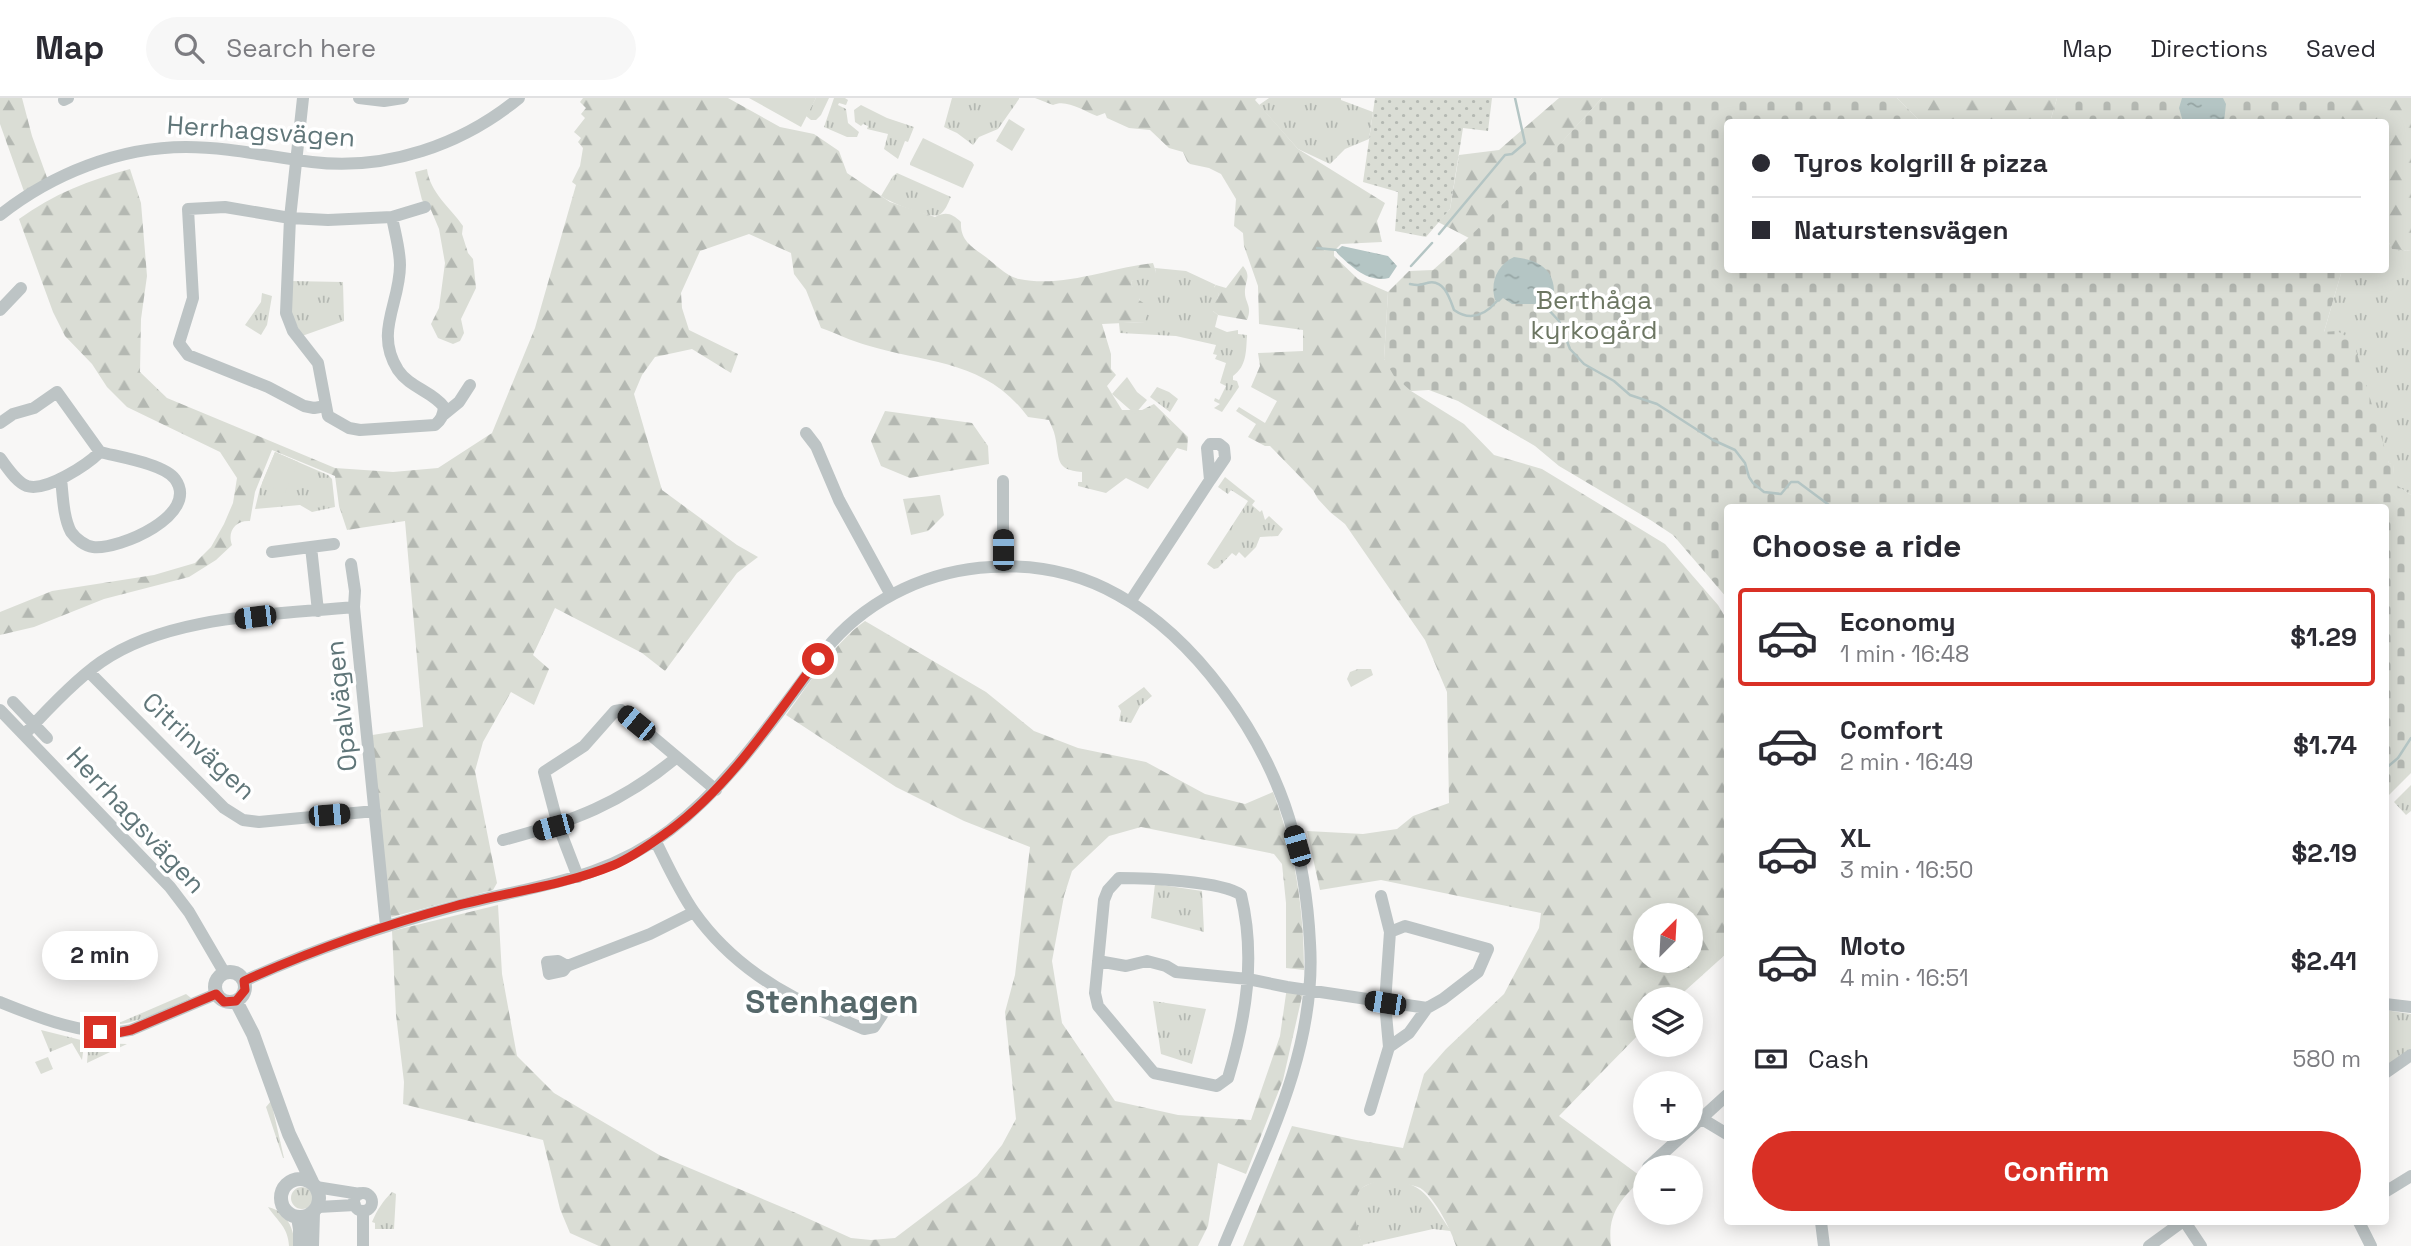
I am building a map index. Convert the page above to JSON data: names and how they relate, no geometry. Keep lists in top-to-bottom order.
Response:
{
  "streets": {
    "street": ["Herrhagsvägen", "Opalvägen", "Citrinvägen"]
  },
  "crossings": [
    ["Herrhagsvägen", "Opalvägen"],
    ["Opalvägen", "Citrinvägen"]
  ],
  "districts": ["Stenhagen"],
  "parks": ["Berthåga kyrkogård"],
  "north": "top right",
  "page": {
    "header": "Map",
    "search": "Search here",
    "nav": ["Map", "Directions", "Saved"],
    "banner": ["Tyros kolgrill & pizza", "Naturstensvägen"],
    "heading": "Choose a ride",
    "list": [
      {
        "name": "Economy",
        "note": "1 min · 16:48",
        "value": "$1.29"
      },
      {
        "name": "Comfort",
        "note": "2 min · 16:49",
        "value": "$1.74"
      },
      {
        "name": "XL",
        "note": "3 min · 16:50",
        "value": "$2.19"
      },
      {
        "name": "Moto",
        "note": "4 min · 16:51",
        "value": "$2.41"
      }
    ],
    "map_buttons": ["+", "−"],
    "bubble": "2 min",
    "pay": ["Cash", "580 m"],
    "buttons": "Confirm"
  }
}
